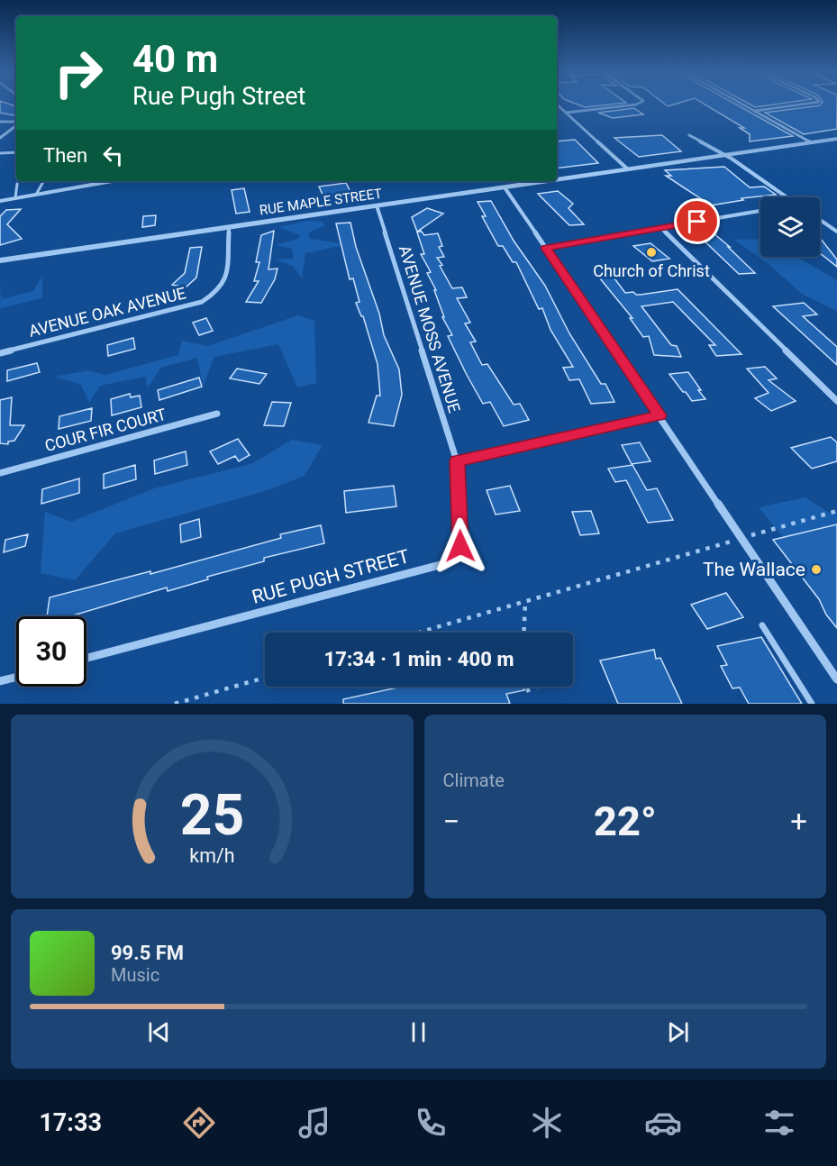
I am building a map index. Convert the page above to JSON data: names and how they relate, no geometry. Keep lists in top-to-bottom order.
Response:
{
  "streets": {
    "street": [
      "RUE MAPLE STREET",
      "AVENUE OAK AVENUE",
      "AVENUE MOSS AVENUE",
      "COUR FIR COURT",
      "RUE PUGH STREET"
    ]
  },
  "crossings": [
    ["RUE MAPLE STREET", "AVENUE OAK AVENUE"],
    ["RUE MAPLE STREET", "AVENUE MOSS AVENUE"],
    ["AVENUE MOSS AVENUE", "RUE PUGH STREET"]
  ],
  "places": ["Church of Christ", "The Wallace"],
  "page": {
    "turn": ["40 m", "Rue Pugh Street"],
    "then": "Then",
    "limit": "30",
    "trip": "17:34 · 1 min · 400 m",
    "tile": "Climate",
    "heat": ["−", "22°", "+"],
    "song": ["99.5 FM", "Music"],
    "tabs": "17:33",
    "gauge": ["25", "km/h"]
  }
}
